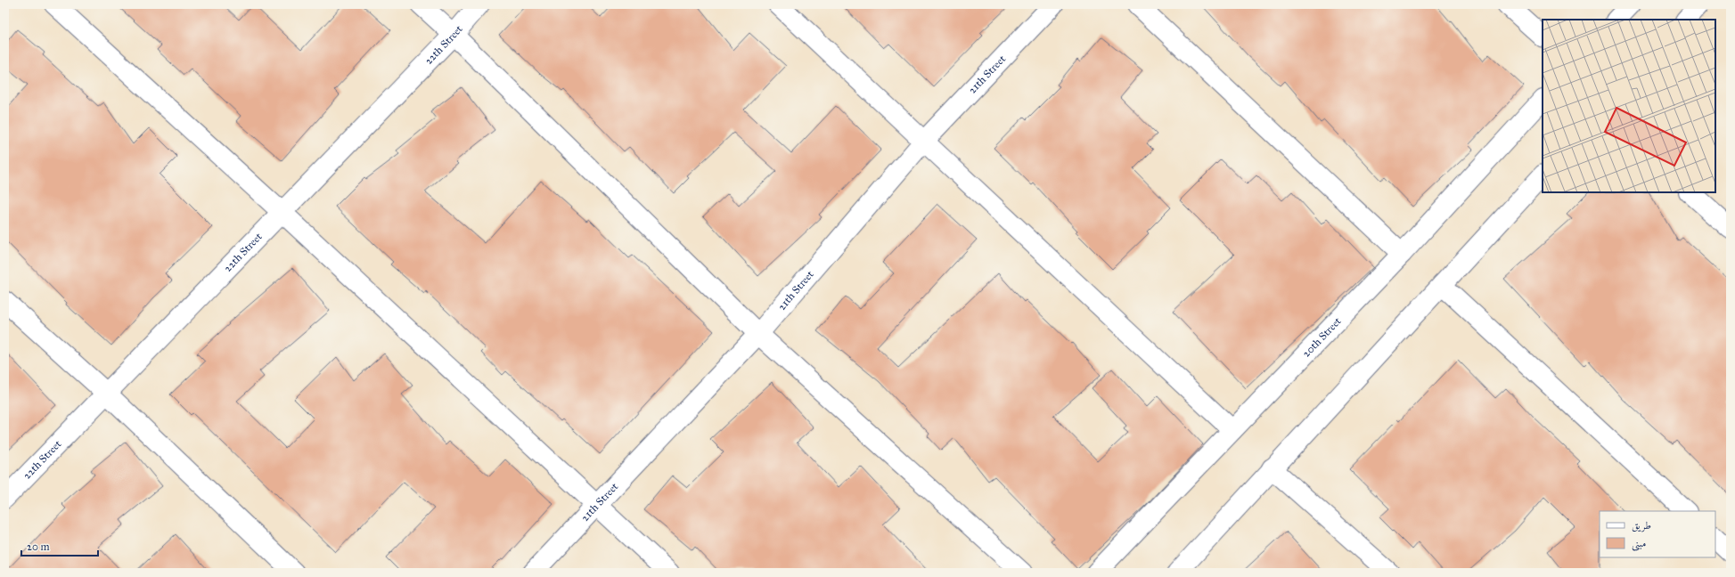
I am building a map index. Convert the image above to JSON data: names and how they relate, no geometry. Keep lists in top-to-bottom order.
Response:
{
  "streets": {
    "street": ["22th Street", "21th Street", "20th Street"]
  },
  "legend": ["طريق", "مبنى"],
  "scale_bar": "20 m"
}
